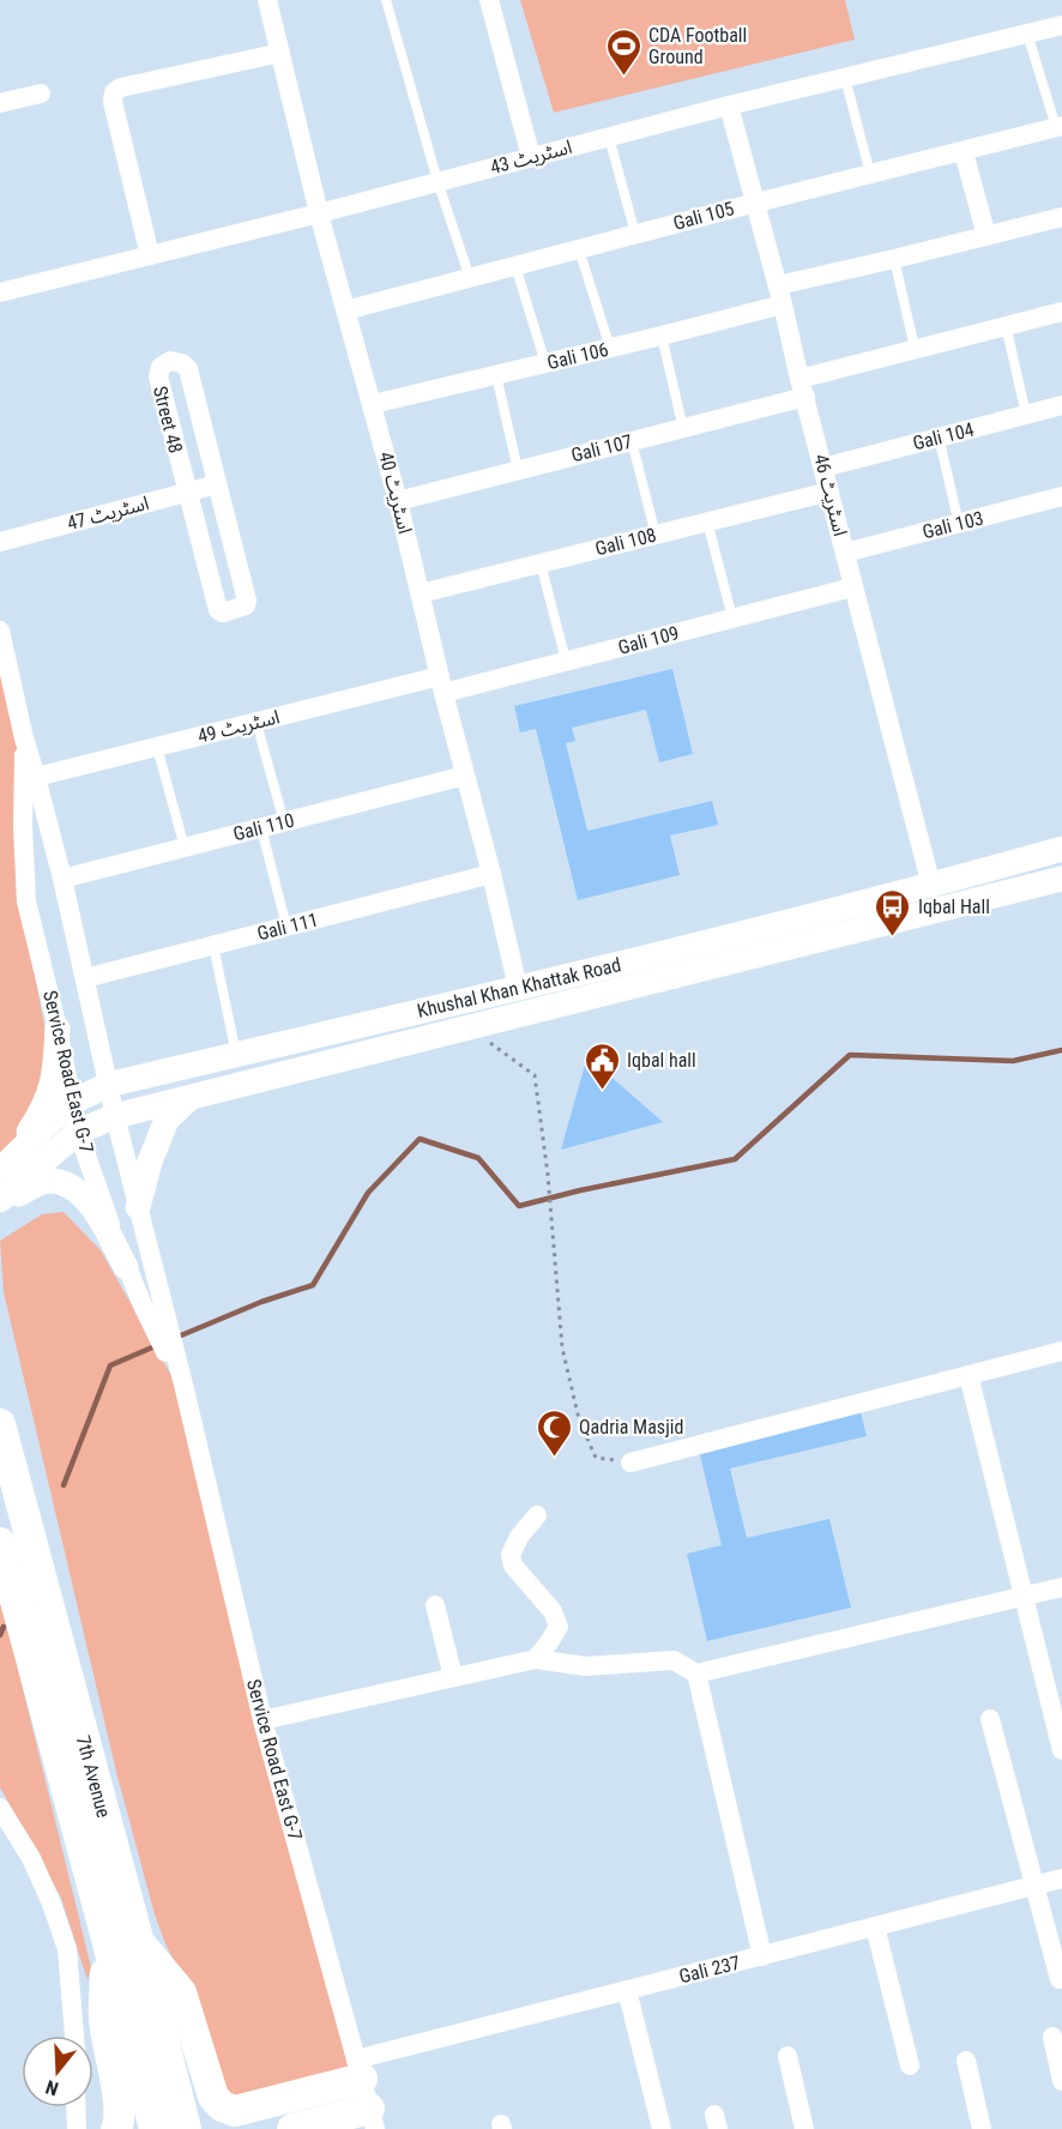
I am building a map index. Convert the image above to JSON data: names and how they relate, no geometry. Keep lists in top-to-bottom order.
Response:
{
  "streets": {
    "main road": ["7th Avenue"],
    "street": [
      "اسٹریٹ 43",
      "Gali 105",
      "Gali 106",
      "Street 48",
      "Gali 104",
      "Gali 107",
      "اسٹریٹ 40",
      "اسٹریٹ 46",
      "اسٹریٹ 47",
      "Gali 103",
      "Gali 108",
      "Gali 109",
      "اسٹریٹ 49",
      "Gali 110",
      "Gali 111",
      "Khushal Khan Khattak Road",
      "Service Road East G-7",
      "Gali 237"
    ]
  },
  "crossings": [
    ["اسٹریٹ 43", "اسٹریٹ 40"],
    ["اسٹریٹ 43", "اسٹریٹ 46"],
    ["Gali 105", "اسٹریٹ 40"],
    ["Gali 105", "اسٹریٹ 46"],
    ["Gali 106", "اسٹریٹ 40"],
    ["Gali 106", "اسٹریٹ 46"],
    ["Street 48", "اسٹریٹ 47"],
    ["Gali 104", "اسٹریٹ 46"],
    ["Gali 107", "اسٹریٹ 40"],
    ["Gali 107", "اسٹریٹ 46"],
    ["اسٹریٹ 40", "Gali 108"],
    ["اسٹریٹ 40", "Gali 109"],
    ["اسٹریٹ 40", "اسٹریٹ 49"],
    ["اسٹریٹ 40", "Gali 110"],
    ["اسٹریٹ 40", "Gali 111"],
    ["اسٹریٹ 40", "Khushal Khan Khattak Road"],
    ["اسٹریٹ 46", "Gali 103"],
    ["اسٹریٹ 46", "Gali 108"],
    ["اسٹریٹ 46", "Gali 109"],
    ["اسٹریٹ 46", "Khushal Khan Khattak Road"],
    ["Gali 109", "اسٹریٹ 49"],
    ["اسٹریٹ 49", "Service Road East G-7"],
    ["Gali 110", "Service Road East G-7"],
    ["Gali 111", "Service Road East G-7"],
    ["Khushal Khan Khattak Road", "Service Road East G-7"],
    ["Service Road East G-7", "Gali 237"]
  ],
  "places": {
    "sports": ["CDA Football Ground"],
    "bus stop": ["Iqbal Hall"],
    "public building": ["Iqbal hall"],
    "mosque": ["Qadria Masjid"]
  },
  "north": "bottom"
}
